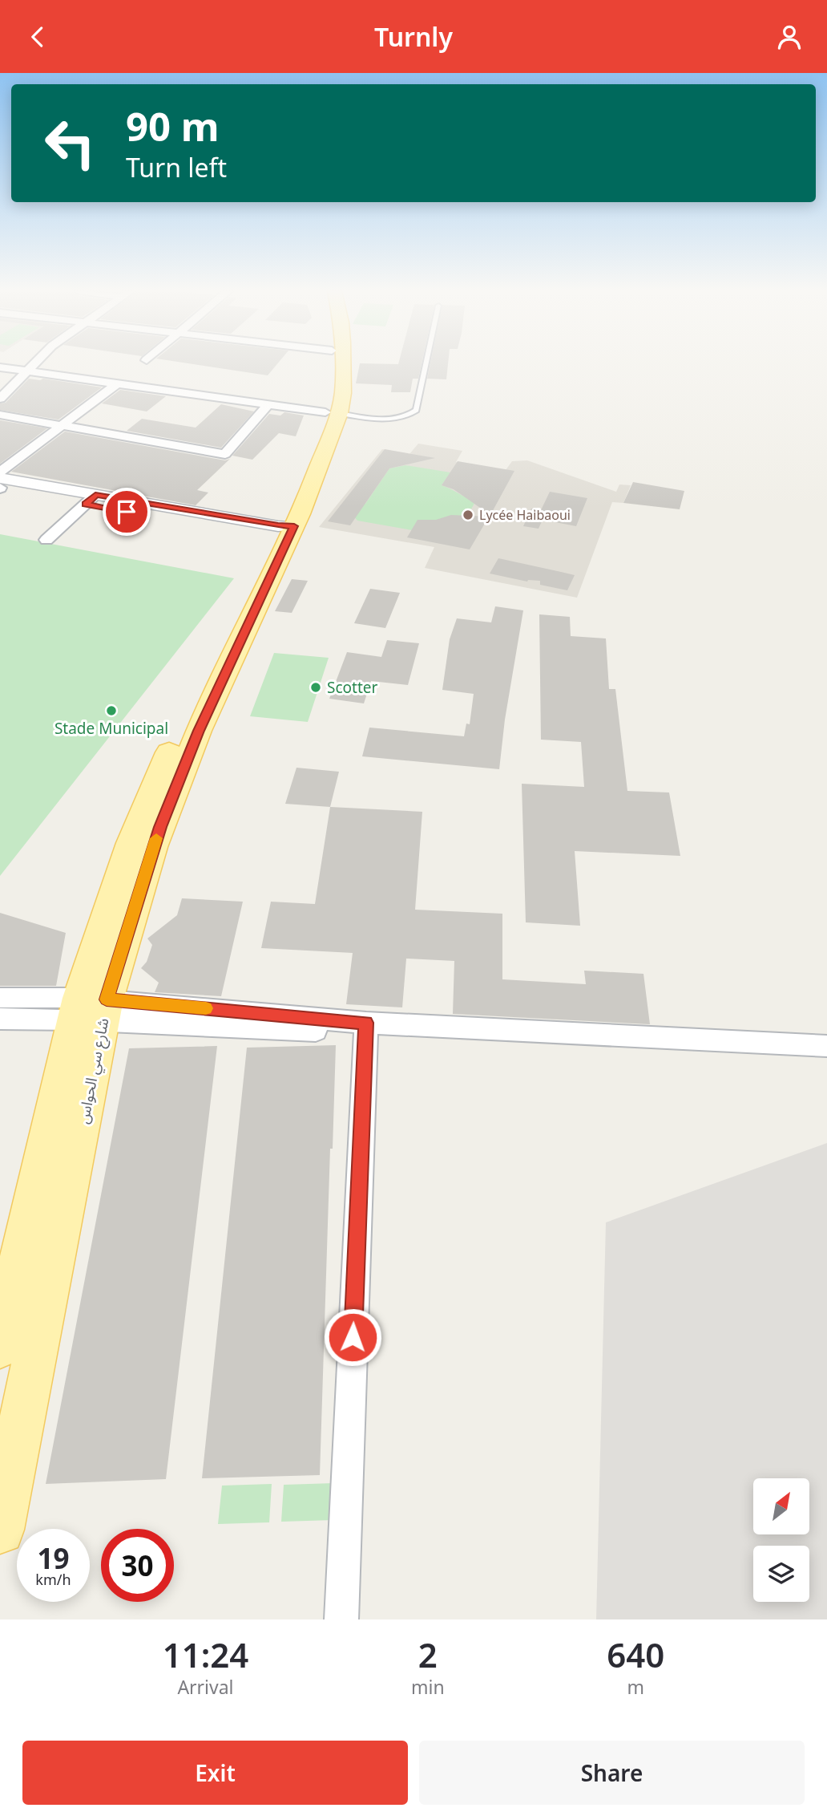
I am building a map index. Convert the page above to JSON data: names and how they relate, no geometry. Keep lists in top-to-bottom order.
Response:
{
  "streets": {
    "main road": ["شارع سي الحواس"]
  },
  "places": ["Lycée Haibaoui", "Scotter", "Stade Municipal"],
  "north": "top right",
  "page": {
    "header": "Turnly",
    "turn": ["90 m", "Turn left"],
    "speed": "19 km/h",
    "limit": "30",
    "eta": [
      "11:24",
      "Arrival",
      "2",
      "min",
      "640",
      "m"
    ],
    "buttons": ["Exit", "Share"]
  }
}
